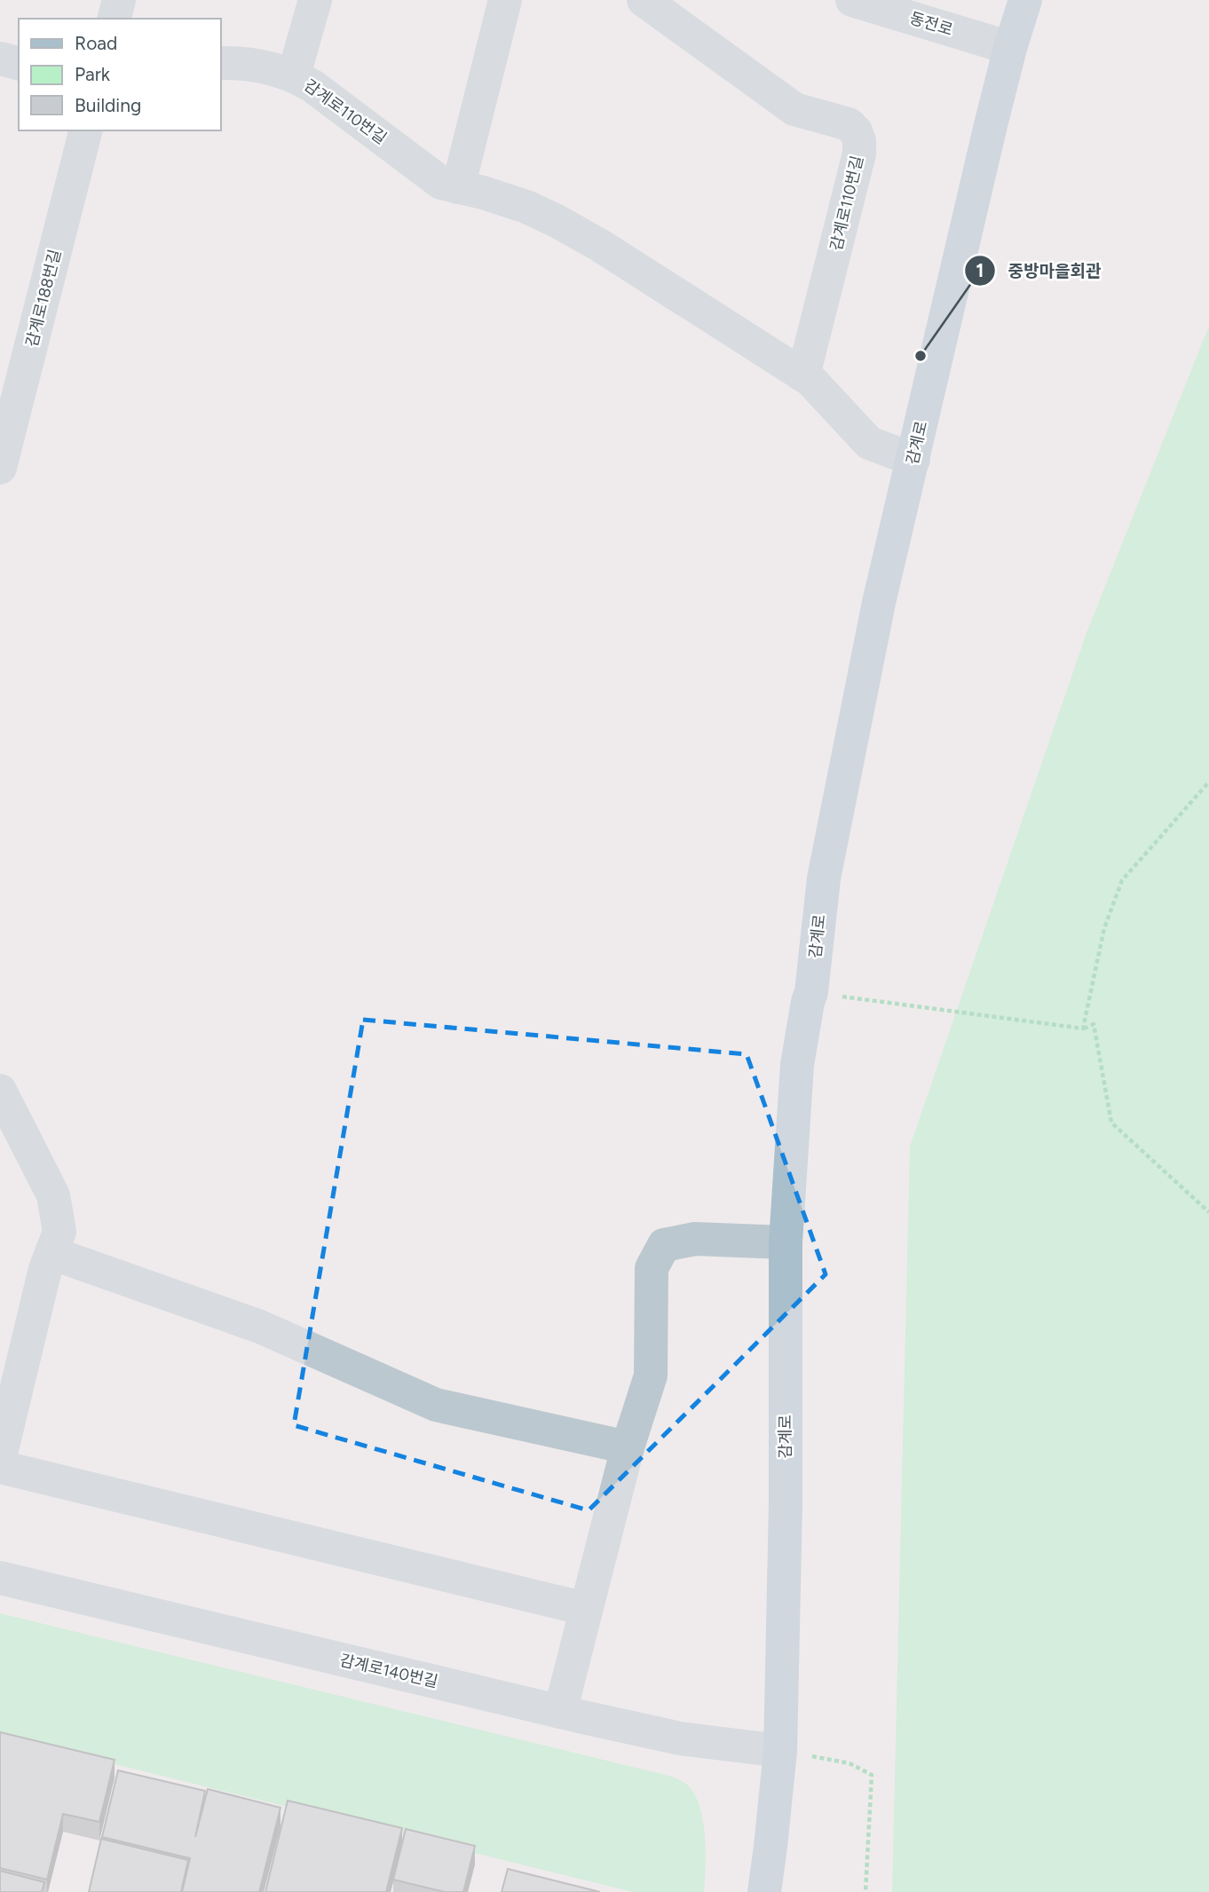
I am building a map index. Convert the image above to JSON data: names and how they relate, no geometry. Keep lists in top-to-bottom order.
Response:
{
  "streets": {
    "main road": ["감계로"],
    "street": [
      "동전로",
      "감계로110번길",
      "감계로188번길",
      "감계로140번길"
    ]
  },
  "crossings": [
    ["동전로", "감계로"],
    ["감계로110번길", "감계로"],
    ["감계로", "감계로140번길"]
  ],
  "places": ["중방마을회관"],
  "legend": ["Road", "Park", "Building"]
}
